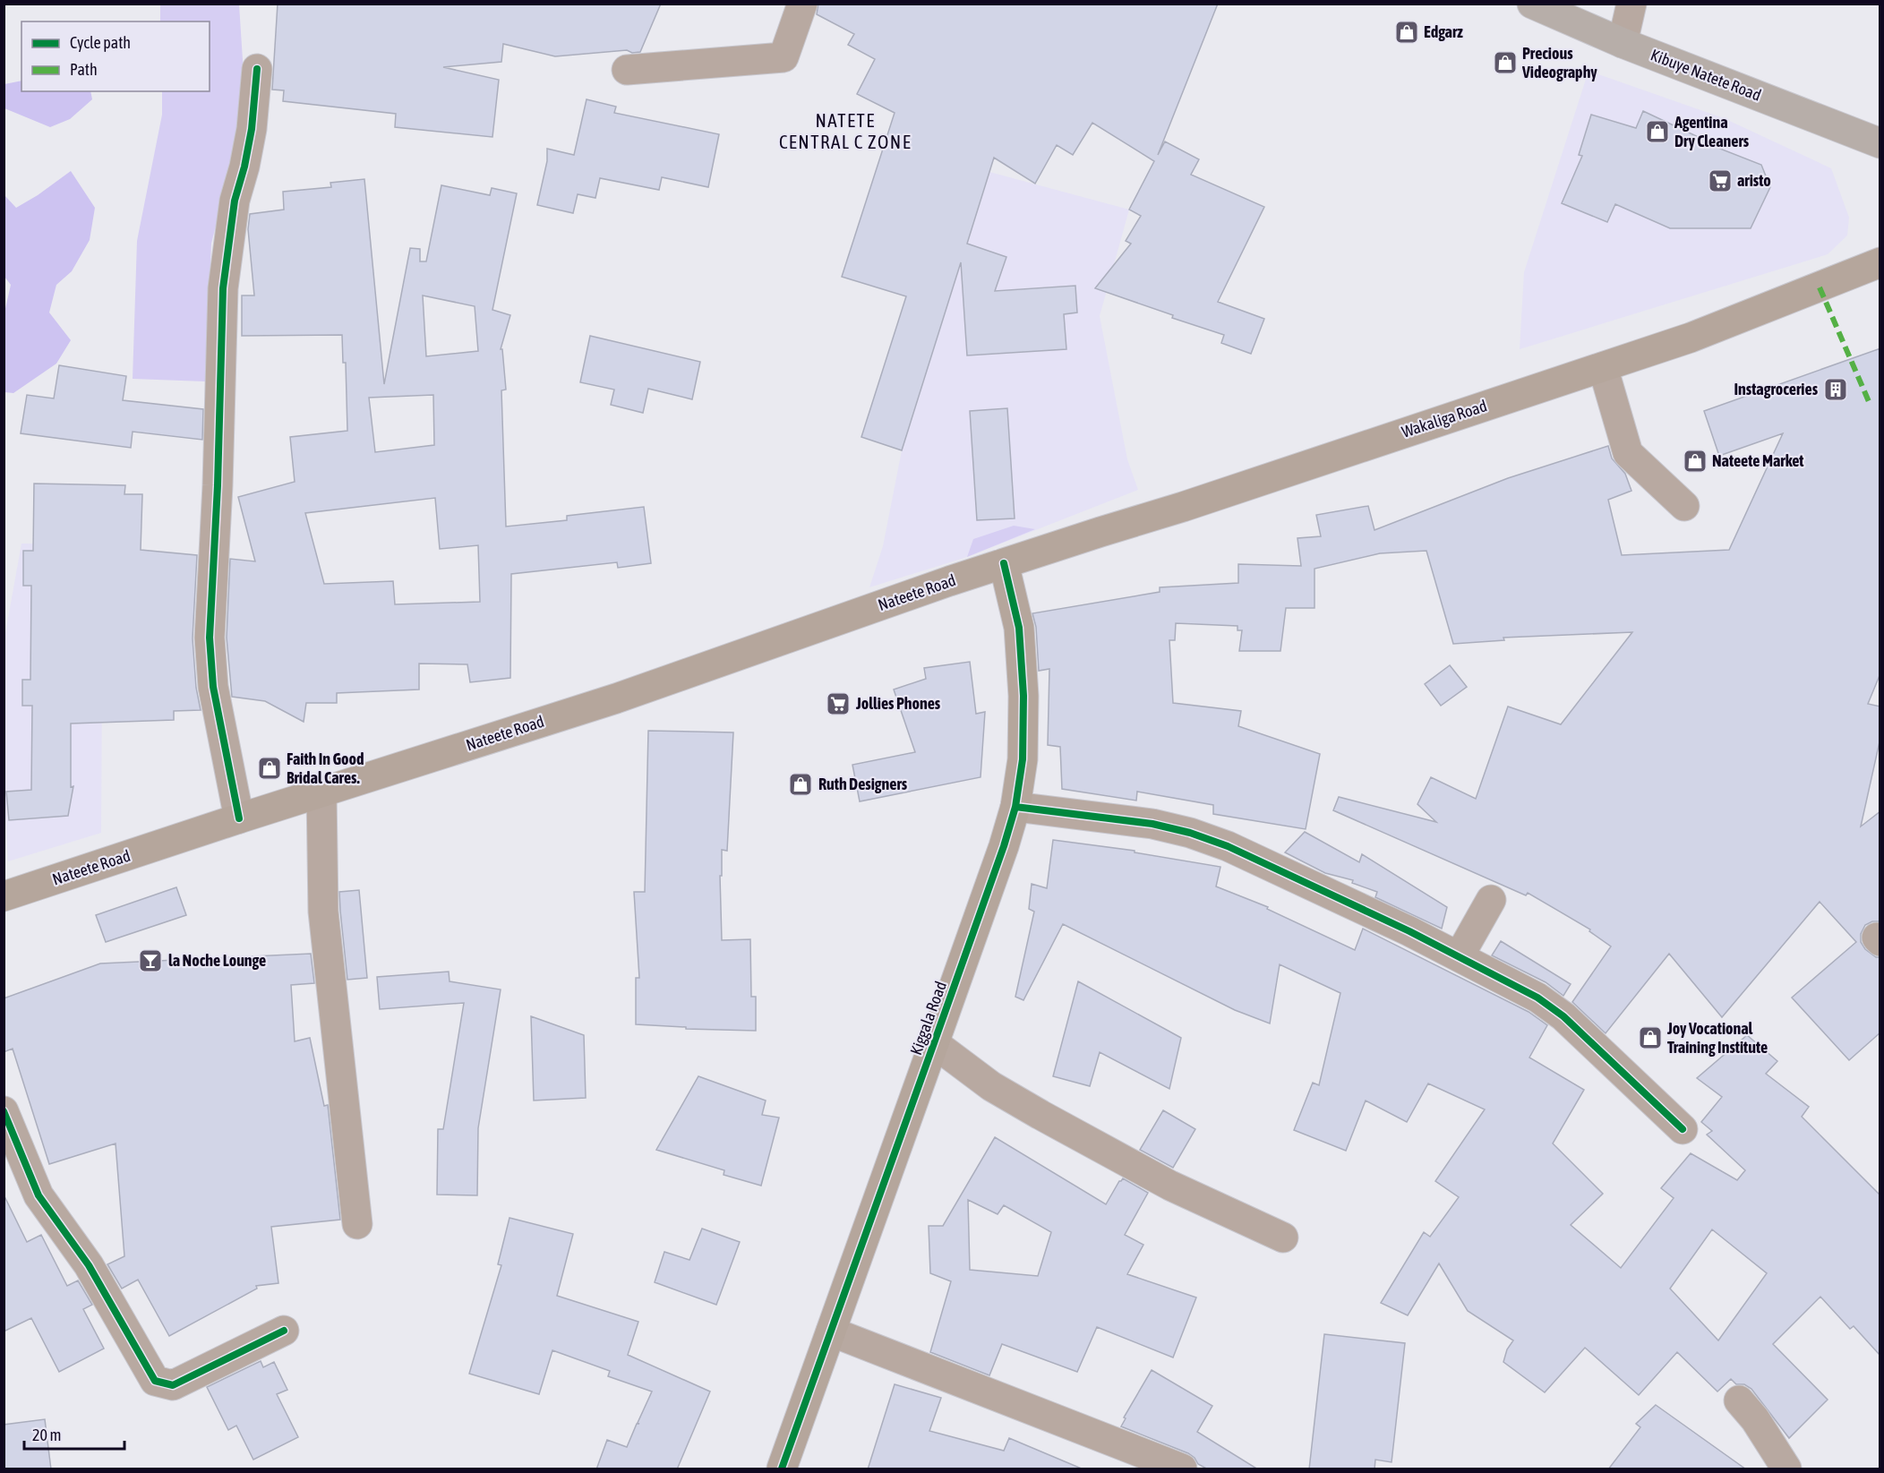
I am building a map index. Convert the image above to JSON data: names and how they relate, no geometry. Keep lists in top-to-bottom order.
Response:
{
  "streets": {
    "main road": [
      "Kibuye Natete Road",
      "Wakaliga Road",
      "Nateete Road",
      "Kiggala Road"
    ]
  },
  "crossings": [
    ["Wakaliga Road", "Nateete Road"],
    ["Wakaliga Road", "Kiggala Road"],
    ["Nateete Road", "Kiggala Road"]
  ],
  "districts": ["NATETE CENTRAL C ZONE"],
  "places": {
    "shop": [
      "Edgarz",
      "Precious Videography",
      "Agentina Dry Cleaners",
      "Nateete Market",
      "Faith In Good Bridal Cares.",
      "Ruth Designers",
      "Joy Vocational Training Institute"
    ],
    "supermarket": ["aristo", "Jollies Phones"],
    "building": ["Instagroceries"],
    "bar": ["la Noche Lounge"]
  },
  "legend": ["Cycle path", "Path"],
  "scale_bar": "20 m"
}
